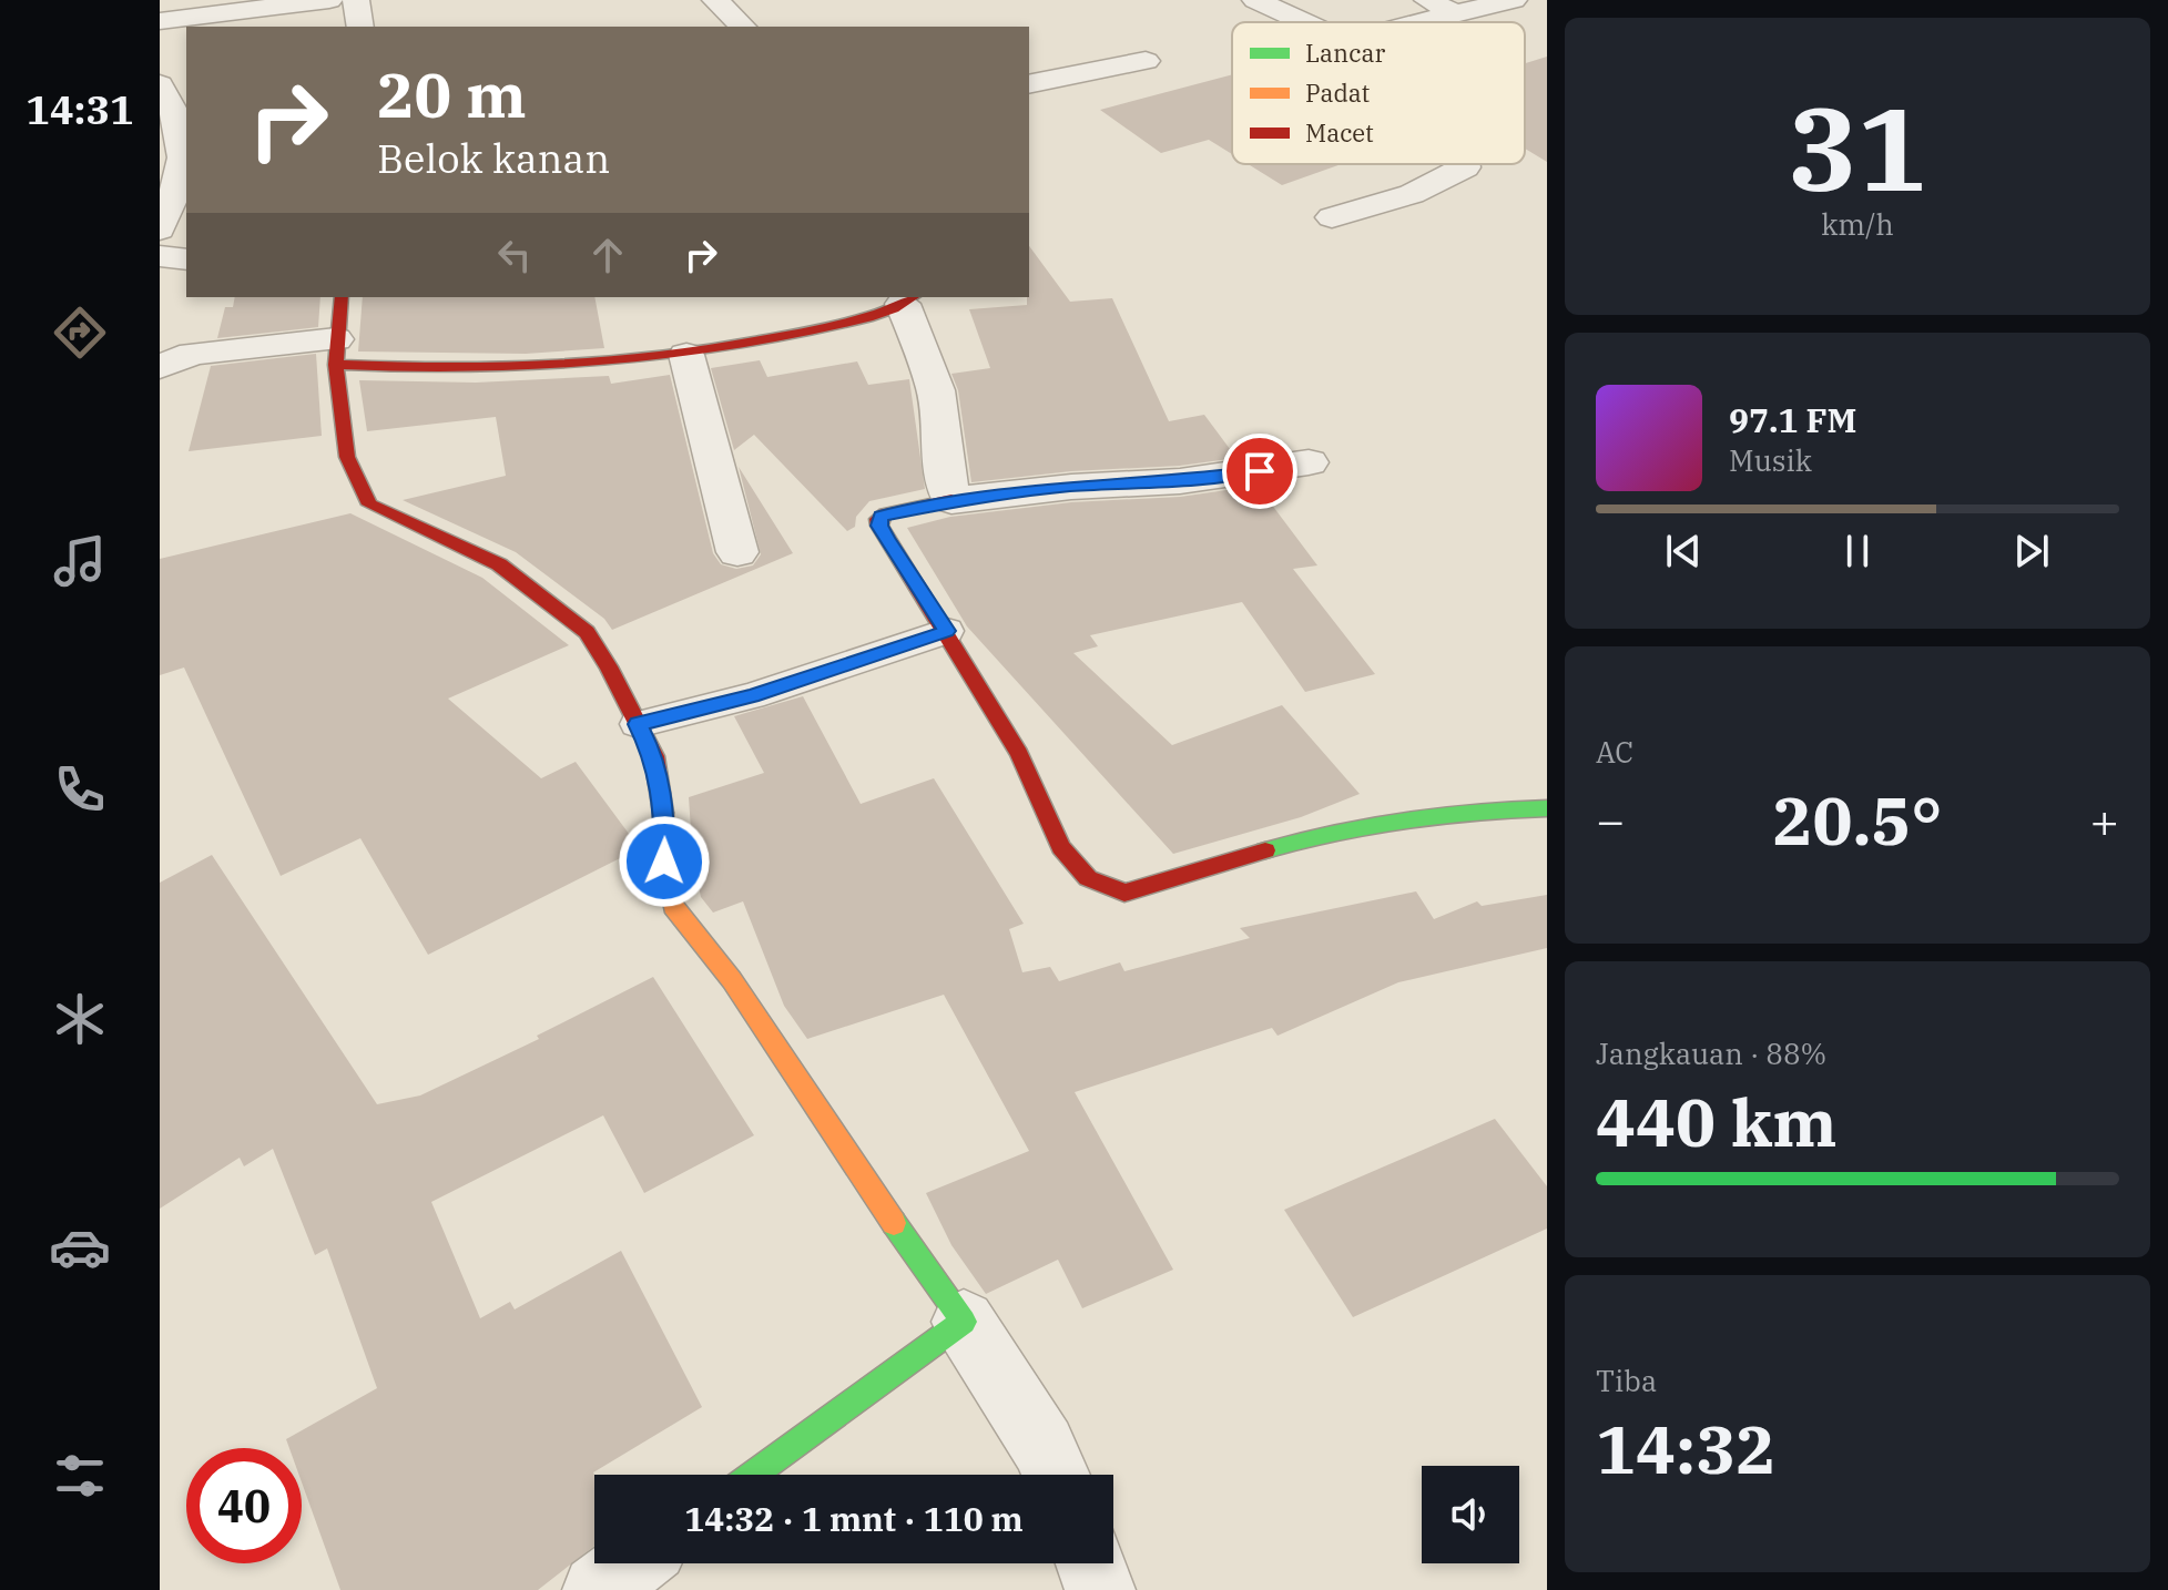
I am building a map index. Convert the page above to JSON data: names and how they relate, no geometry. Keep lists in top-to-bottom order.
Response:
{
  "legend": ["Lancar", "Padat", "Macet"],
  "page": {
    "tabs": "14:31",
    "tile": [
      ["31", "km/h"],
      "AC",
      ["Jangkauan · 88%", "440 km"],
      ["Tiba", "14:32"]
    ],
    "turn": ["20 m", "Belok kanan"],
    "song": ["97.1 FM", "Musik"],
    "heat": ["−", "20.5°", "+"],
    "limit": "40",
    "trip": "14:32 · 1 mnt · 110 m"
  }
}
